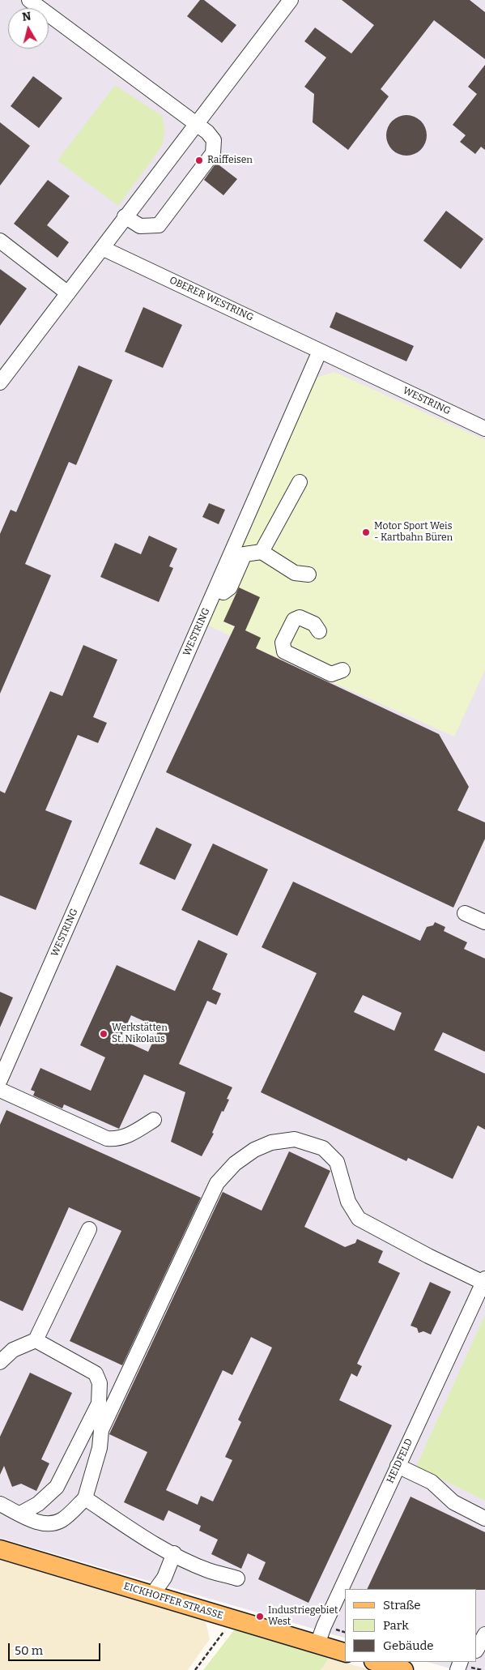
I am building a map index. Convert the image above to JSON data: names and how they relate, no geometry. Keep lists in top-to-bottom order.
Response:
{
  "streets": {
    "main road": ["EICKHOFFER STRASSE"],
    "street": ["OBERER WESTRING", "WESTRING", "HEIDFELD"]
  },
  "crossings": [
    ["OBERER WESTRING", "WESTRING"],
    ["HEIDFELD", "EICKHOFFER STRASSE"]
  ],
  "places": [
    "Raiffeisen",
    "Motor Sport Weis - Kartbahn Büren",
    "Werkstätten St. Nikolaus",
    "Industriegebiet West"
  ],
  "legend": ["Straße", "Park", "Gebäude"],
  "scale_bar": "50 m",
  "north": "top"
}
